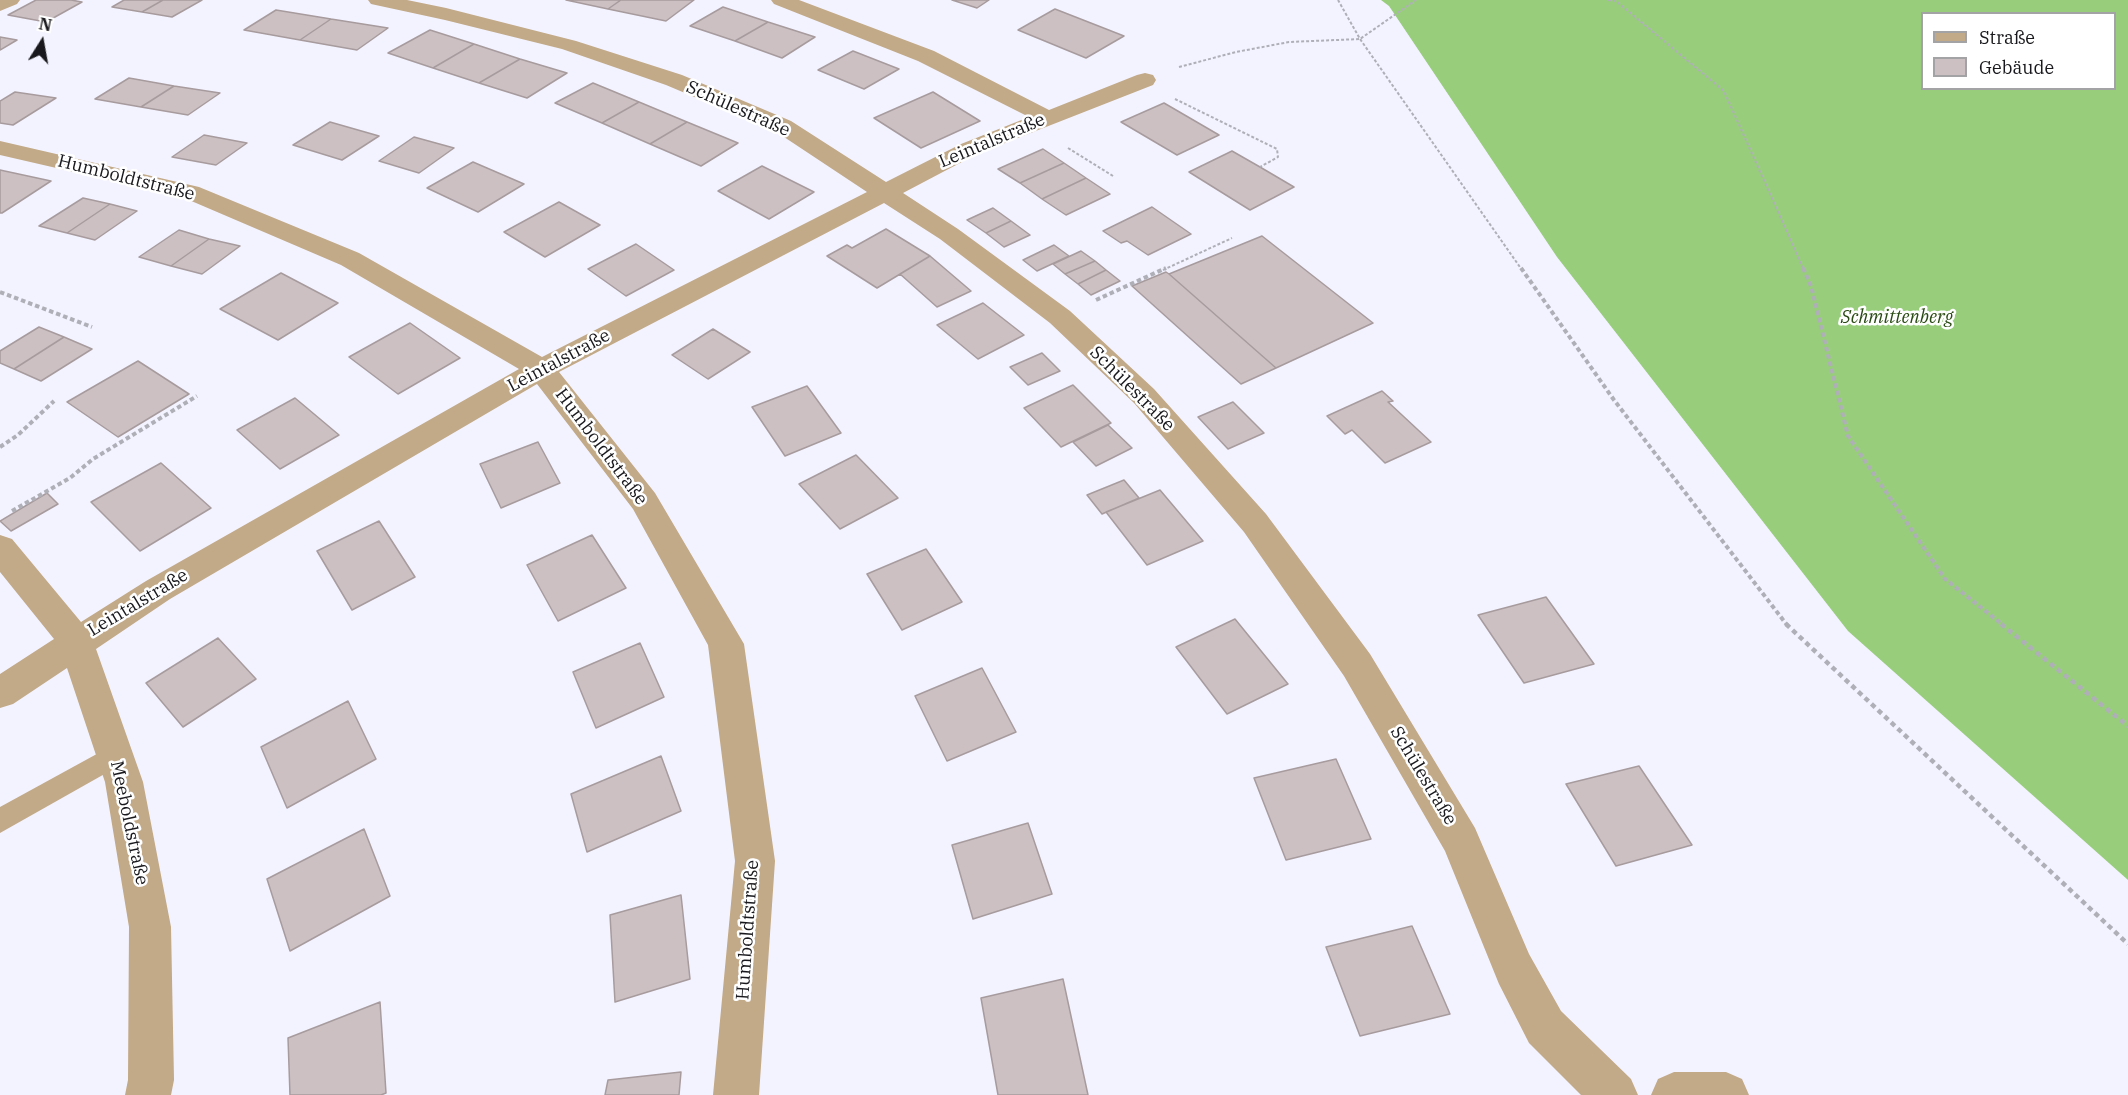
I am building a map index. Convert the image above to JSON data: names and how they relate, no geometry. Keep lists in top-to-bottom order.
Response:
{
  "streets": {
    "street": [
      "Schülestraße",
      "Leintalstraße",
      "Humboldtstraße",
      "Meeboldstraße"
    ]
  },
  "crossings": [
    ["Schülestraße", "Leintalstraße"],
    ["Leintalstraße", "Humboldtstraße"],
    ["Leintalstraße", "Meeboldstraße"]
  ],
  "parks": ["Schmittenberg"],
  "legend": ["Straße", "Gebäude"],
  "north": "top"
}
